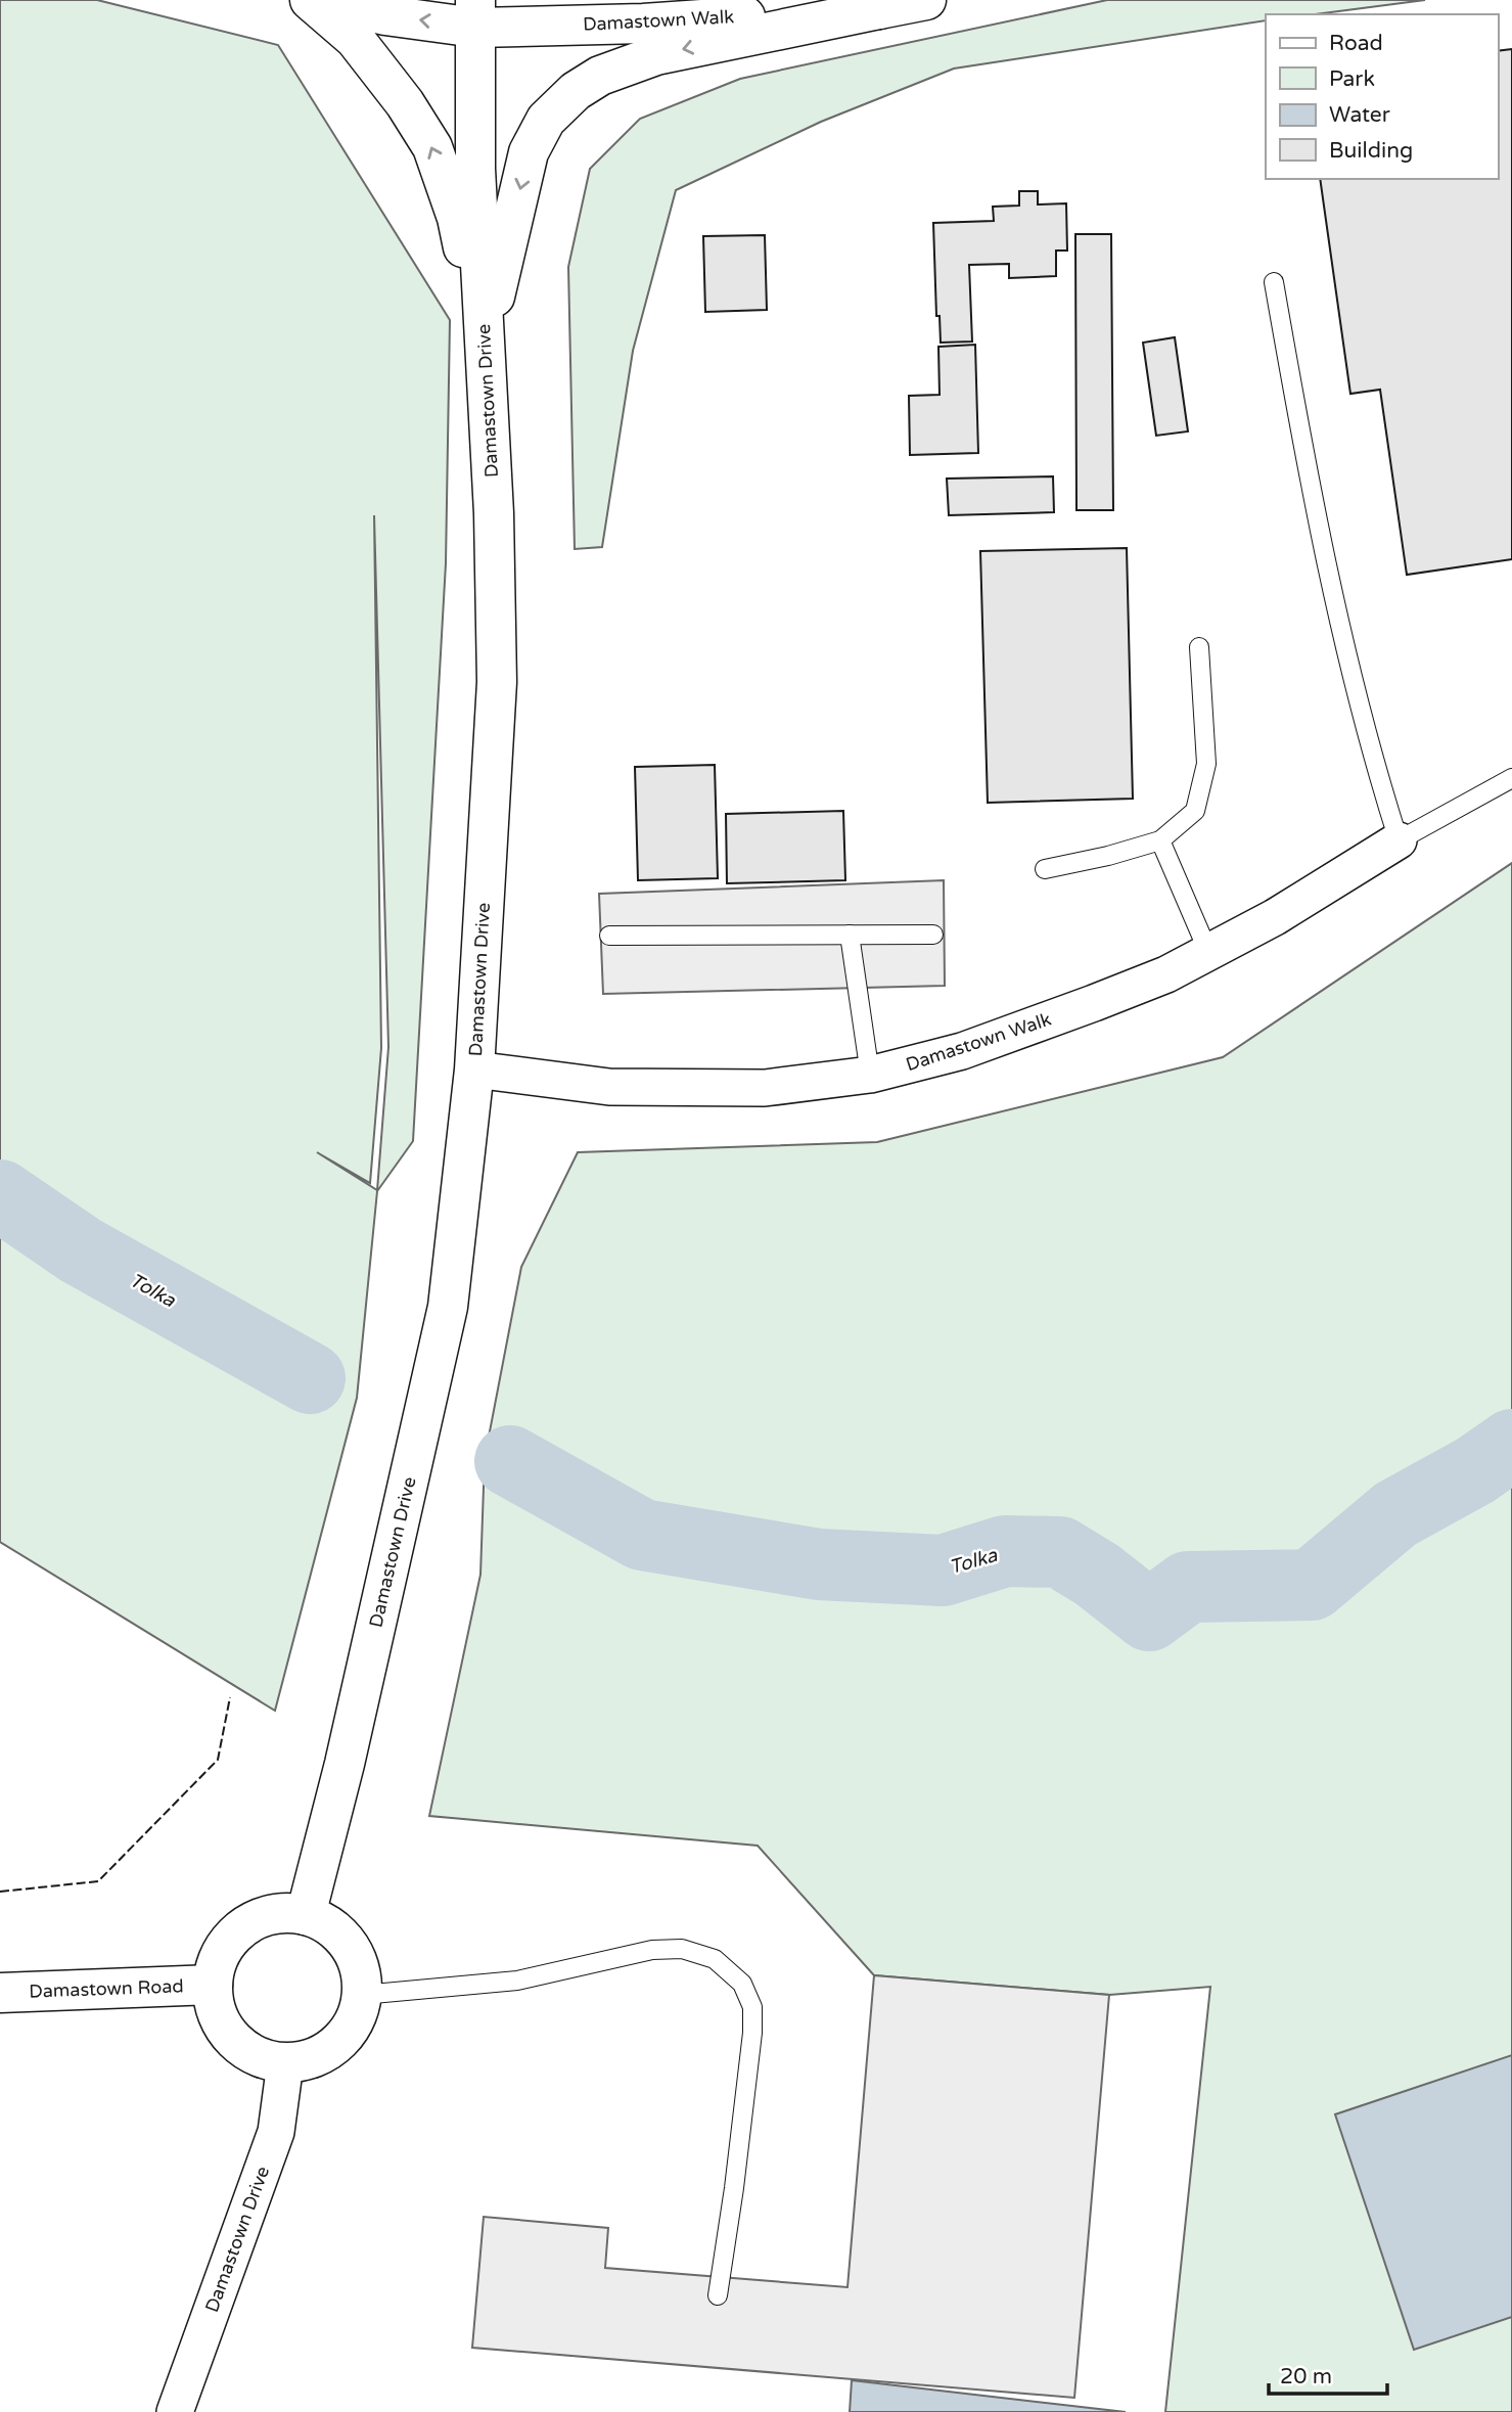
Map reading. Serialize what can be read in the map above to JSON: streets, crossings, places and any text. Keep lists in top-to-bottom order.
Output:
{
  "streets": {
    "main road": ["Damastown Walk", "Damastown Drive", "Damastown Road"]
  },
  "crossings": [
    ["Damastown Walk", "Damastown Drive"],
    ["Damastown Drive", "Damastown Road"]
  ],
  "water": ["Tolka"],
  "legend": [
    "Road",
    "Park",
    "Water",
    "Building"
  ],
  "scale_bar": "20 m"
}
